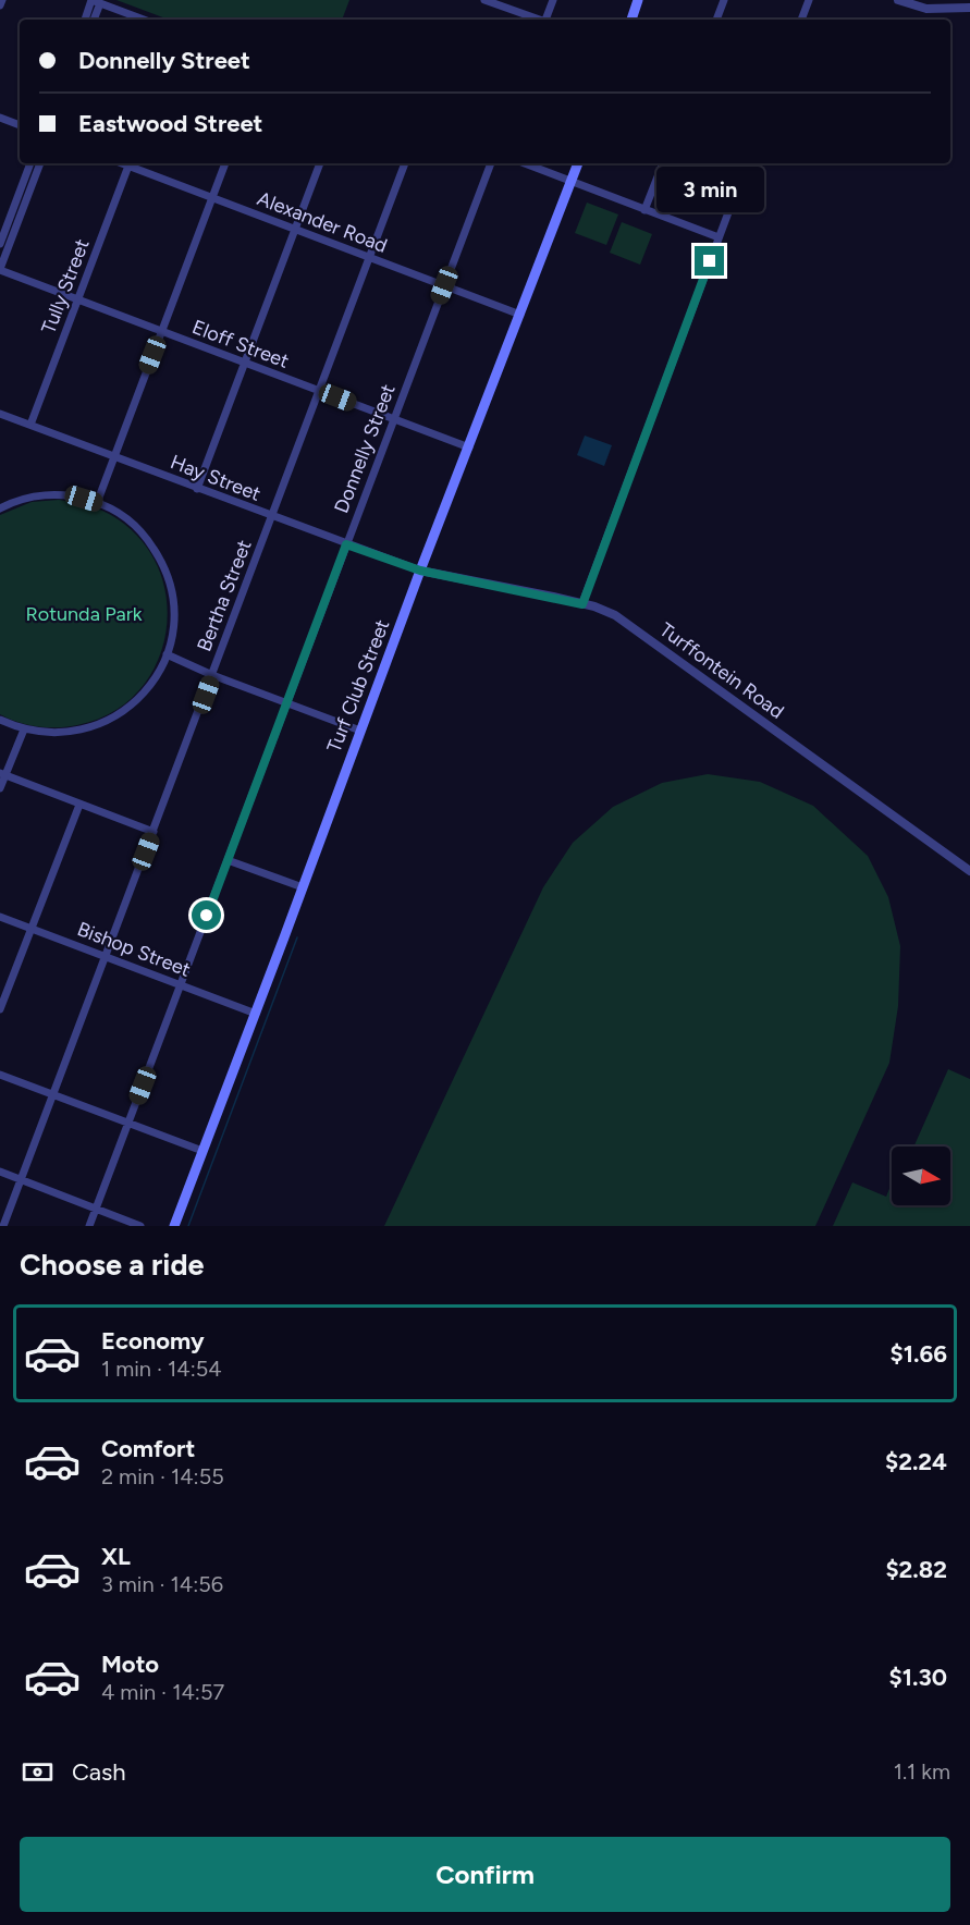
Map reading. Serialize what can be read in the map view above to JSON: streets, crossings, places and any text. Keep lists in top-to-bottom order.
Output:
{
  "streets": {
    "main road": ["Turf Club Street"],
    "street": [
      "Alexander Road",
      "Tully Street",
      "Eloff Street",
      "Donnelly Street",
      "Hay Street",
      "Bertha Street",
      "Turffontein Road",
      "Bishop Street"
    ]
  },
  "crossings": [
    ["Alexander Road", "Tully Street"],
    ["Alexander Road", "Donnelly Street"],
    ["Alexander Road", "Bertha Street"],
    ["Alexander Road", "Turf Club Street"],
    ["Tully Street", "Eloff Street"],
    ["Tully Street", "Hay Street"],
    ["Eloff Street", "Donnelly Street"],
    ["Eloff Street", "Bertha Street"],
    ["Eloff Street", "Turf Club Street"],
    ["Donnelly Street", "Hay Street"],
    ["Donnelly Street", "Bishop Street"],
    ["Hay Street", "Bertha Street"],
    ["Hay Street", "Turffontein Road"],
    ["Hay Street", "Turf Club Street"],
    ["Bertha Street", "Bishop Street"],
    ["Turffontein Road", "Turf Club Street"],
    ["Turf Club Street", "Bishop Street"]
  ],
  "parks": ["Rotunda Park"],
  "north": "right",
  "page": {
    "banner": ["Donnelly Street", "Eastwood Street"],
    "bubble": "3 min",
    "heading": "Choose a ride",
    "list": [
      {
        "name": "Economy",
        "note": "1 min · 14:54",
        "value": "$1.66"
      },
      {
        "name": "Comfort",
        "note": "2 min · 14:55",
        "value": "$2.24"
      },
      {
        "name": "XL",
        "note": "3 min · 14:56",
        "value": "$2.82"
      },
      {
        "name": "Moto",
        "note": "4 min · 14:57",
        "value": "$1.30"
      }
    ],
    "pay": ["Cash", "1.1 km"],
    "buttons": "Confirm"
  }
}
